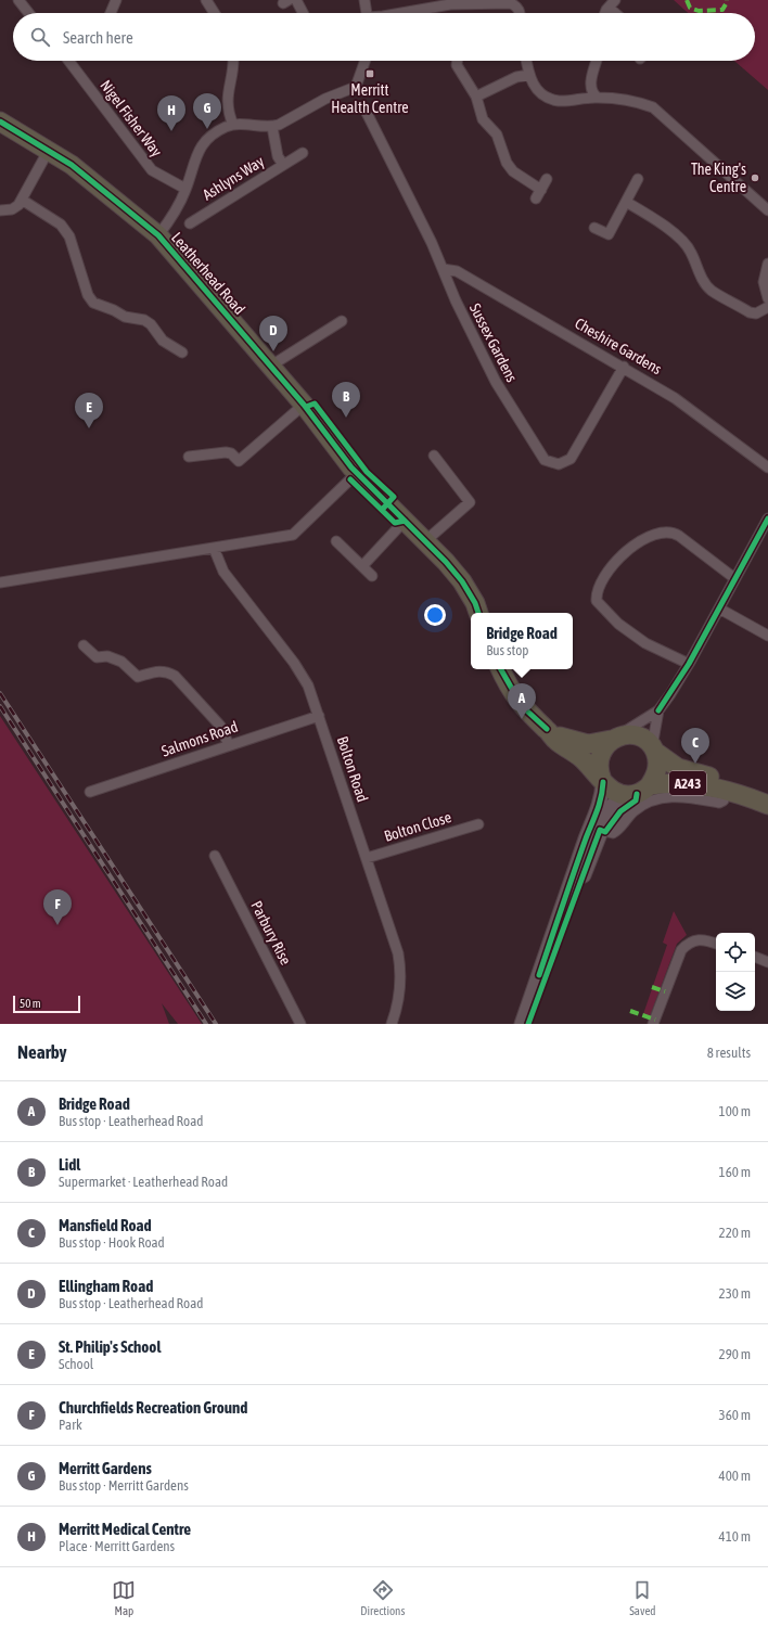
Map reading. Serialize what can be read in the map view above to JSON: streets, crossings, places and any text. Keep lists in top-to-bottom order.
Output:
{
  "streets": {
    "highway": ["Leatherhead Road", "A243"],
    "street": [
      "Nigel Fisher Way",
      "Ashlyns Way",
      "Sussex Gardens",
      "Cheshire Gardens",
      "Salmons Road",
      "Bolton Road",
      "Bolton Close",
      "Parbury Rise"
    ]
  },
  "crossings": [
    ["Sussex Gardens", "Cheshire Gardens"],
    ["Salmons Road", "Bolton Road"],
    ["Bolton Road", "Bolton Close"]
  ],
  "places": {
    "transit": ["Merritt Health Centre"],
    "other": ["The King's Centre"]
  },
  "scale_bar": "50 m",
  "page": {
    "search": "Search here",
    "pins": [
      "G",
      "H",
      "D",
      "B",
      "E",
      "A",
      "C",
      "F"
    ],
    "popup": ["Bridge Road", "Bus stop"],
    "scale": "50 m",
    "heading": ["Nearby", "8 results"],
    "list": [
      {
        "mark": "A",
        "name": "Bridge Road",
        "note": "Bus stop · Leatherhead Road",
        "value": "100 m"
      },
      {
        "mark": "B",
        "name": "Lidl",
        "note": "Supermarket · Leatherhead Road",
        "value": "160 m"
      },
      {
        "mark": "C",
        "name": "Mansfield Road",
        "note": "Bus stop · Hook Road",
        "value": "220 m"
      },
      {
        "mark": "D",
        "name": "Ellingham Road",
        "note": "Bus stop · Leatherhead Road",
        "value": "230 m"
      },
      {
        "mark": "E",
        "name": "St. Philip's School",
        "note": "School",
        "value": "290 m"
      },
      {
        "mark": "F",
        "name": "Churchfields Recreation Ground",
        "note": "Park",
        "value": "360 m"
      },
      {
        "mark": "G",
        "name": "Merritt Gardens",
        "note": "Bus stop · Merritt Gardens",
        "value": "400 m"
      },
      {
        "mark": "H",
        "name": "Merritt Medical Centre",
        "note": "Place · Merritt Gardens",
        "value": "410 m"
      }
    ],
    "nav": ["Map", "Directions", "Saved"]
  }
}
